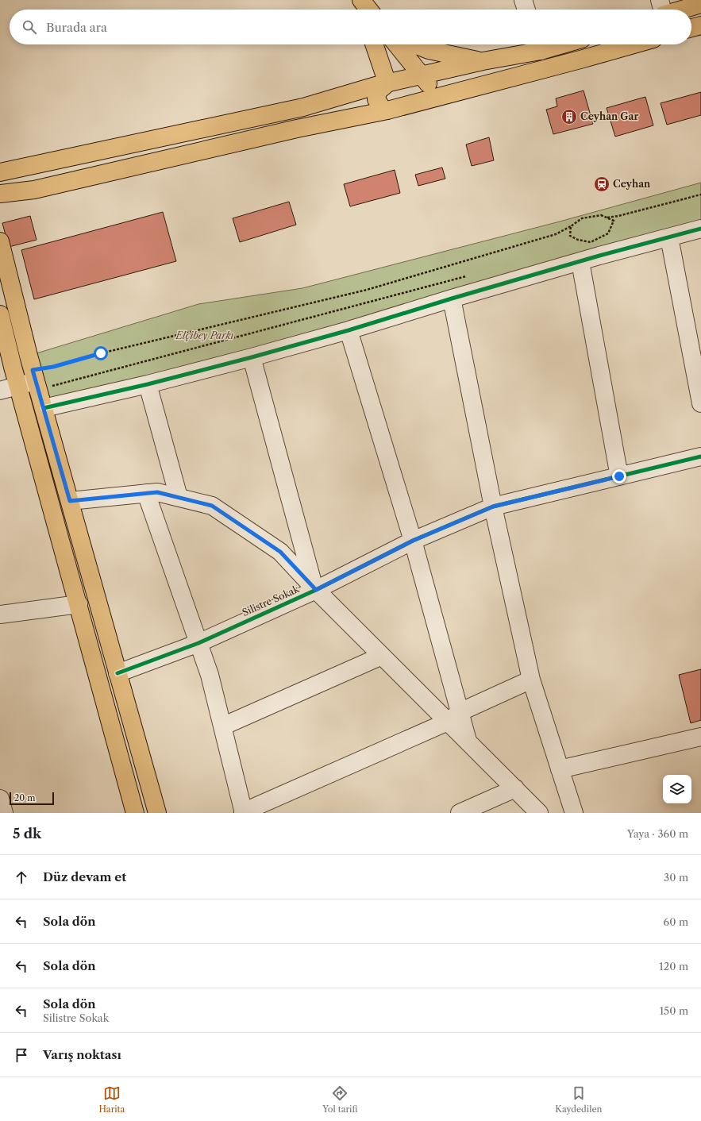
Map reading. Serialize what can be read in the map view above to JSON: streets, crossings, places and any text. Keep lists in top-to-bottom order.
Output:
{
  "streets": {
    "street": ["Silistre Sokak"]
  },
  "parks": ["Elçibey Parkı"],
  "places": {
    "building": ["Ceyhan Gar"],
    "station": ["Ceyhan"]
  },
  "scale_bar": "20 m",
  "page": {
    "search": "Burada ara",
    "scale": "20 m",
    "heading": ["5 dk", "Yaya · 360 m"],
    "list": [
      ["Düz devam et", "30 m"],
      ["Sola dön", "60 m"],
      ["Sola dön", "120 m"],
      ["Sola dön", "Silistre Sokak", "150 m"],
      "Varış noktası"
    ],
    "nav": ["Harita", "Yol tarifi", "Kaydedilen"]
  }
}
